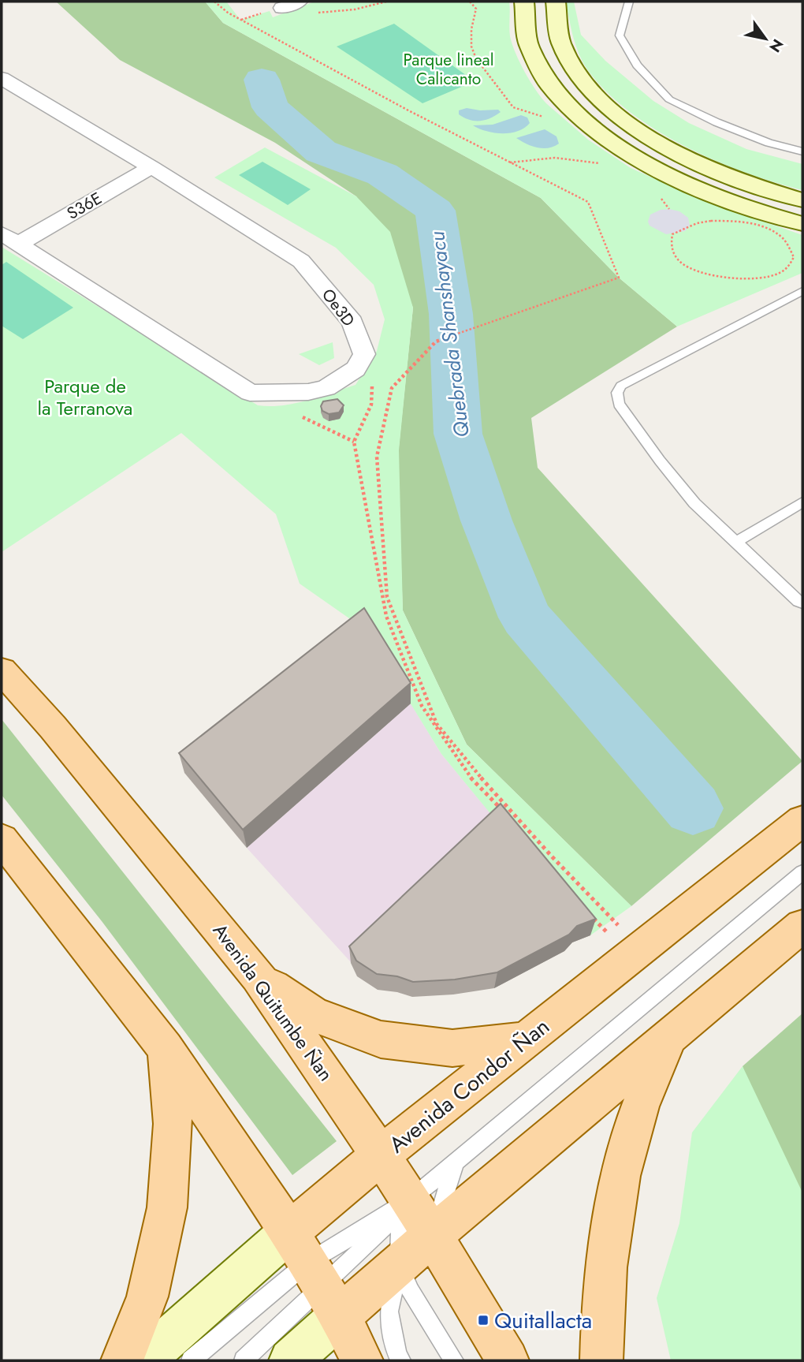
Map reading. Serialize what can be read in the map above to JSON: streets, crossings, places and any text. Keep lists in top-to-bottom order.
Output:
{
  "streets": {
    "main road": ["Avenida Quitumbe Ñan", "Avenida Condor Ñan"],
    "street": ["S36E", "Oe3D"]
  },
  "crossings": [
    ["S36E", "Oe3D"],
    ["Avenida Quitumbe Ñan", "Avenida Condor Ñan"]
  ],
  "water": ["Quebrada Shanshayacu"],
  "parks": ["Parque lineal Calicanto", "Parque de la Terranova"],
  "places": {
    "transit": ["Quitallacta"]
  },
  "north": "bottom right"
}
